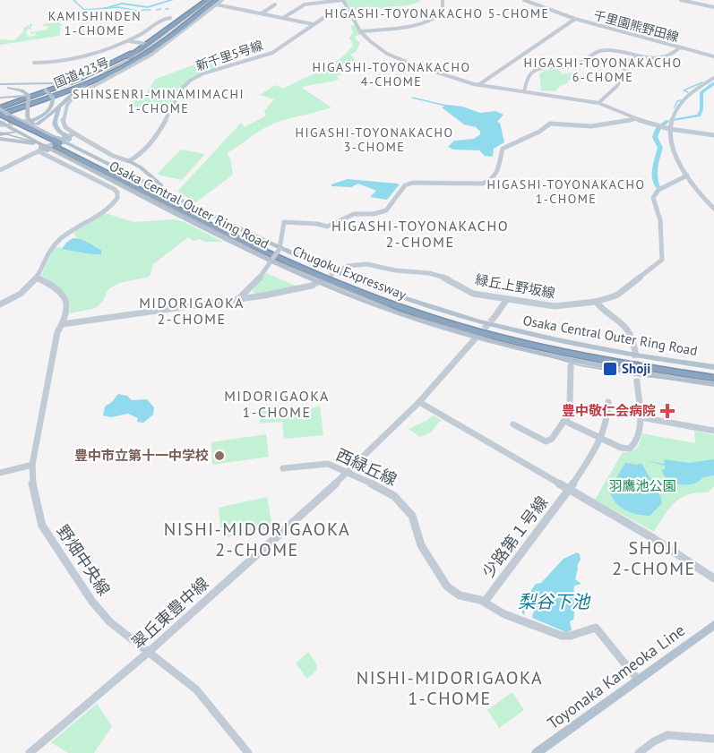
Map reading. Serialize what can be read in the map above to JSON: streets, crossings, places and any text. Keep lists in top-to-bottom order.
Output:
{
  "streets": {
    "highway": ["国道423号", "Chugoku Expressway"],
    "main road": ["Osaka Central Outer Ring Road", "Toyonaka Kameoka Line"],
    "street": [
      "千里園熊野田線",
      "新千里5号線",
      "緑丘上野坂線",
      "西緑丘線",
      "少路第１号線",
      "野畑中央線",
      "翠丘東豊中線"
    ]
  },
  "crossings": [
    ["国道423号", "Osaka Central Outer Ring Road"],
    ["国道423号", "Chugoku Expressway"],
    ["Osaka Central Outer Ring Road", "Chugoku Expressway"],
    ["西緑丘線", "少路第１号線"],
    ["西緑丘線", "翠丘東豊中線"],
    ["西緑丘線", "Toyonaka Kameoka Line"],
    ["野畑中央線", "翠丘東豊中線"]
  ],
  "districts": [
    "HIGASHI-TOYONAKACHO 5-CHOME",
    "KAMISHINDEN 1-CHOME",
    "HIGASHI-TOYONAKACHO 6-CHOME",
    "HIGASHI-TOYONAKACHO 4-CHOME",
    "SHINSENRI-MINAMIMACHI 1-CHOME",
    "HIGASHI-TOYONAKACHO 3-CHOME",
    "HIGASHI-TOYONAKACHO 1-CHOME",
    "HIGASHI-TOYONAKACHO 2-CHOME",
    "MIDORIGAOKA 2-CHOME",
    "MIDORIGAOKA 1-CHOME",
    "NISHI-MIDORIGAOKA 2-CHOME",
    "SHOJI 2-CHOME",
    "NISHI-MIDORIGAOKA 1-CHOME"
  ],
  "water": ["梨谷下池"],
  "parks": ["羽鷹池公園"],
  "places": {
    "transit": ["Shoji"],
    "health": ["豊中敬仁会病院"],
    "other": ["豊中市立第十一中学校"]
  }
}
